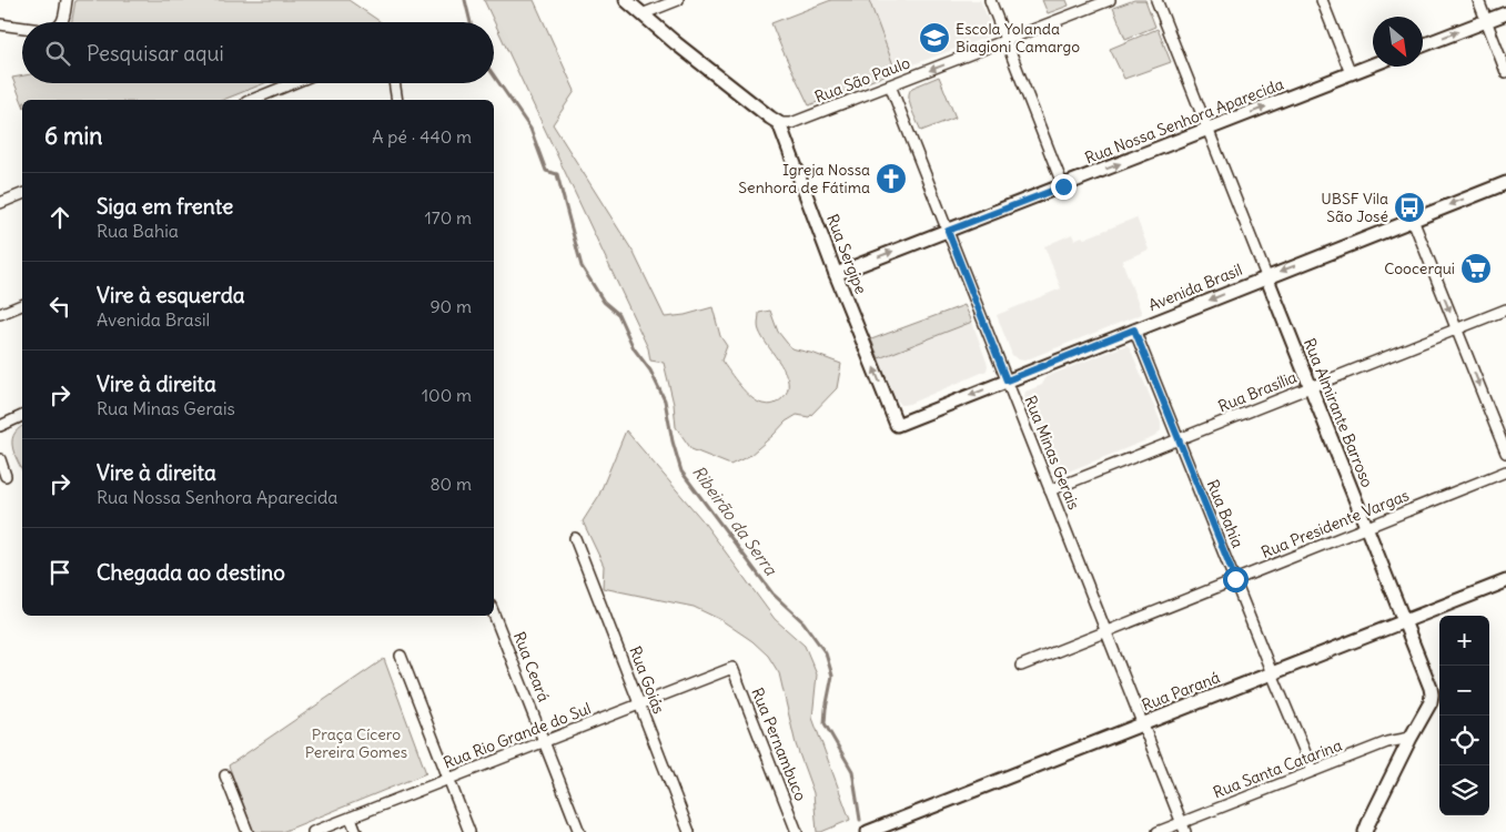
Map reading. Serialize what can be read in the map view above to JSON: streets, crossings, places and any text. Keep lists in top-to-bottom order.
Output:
{
  "streets": {
    "street": [
      "Rua São Paulo",
      "Rua Nossa Senhora Aparecida",
      "Rua Sergipe",
      "Avenida Brasil",
      "Rua Brasília",
      "Rua Almirante Barroso",
      "Rua Minas Gerais",
      "Rua Bahia",
      "Rua Presidente Vargas",
      "Rua Ceará",
      "Rua Goiás",
      "Rua Paraná",
      "Rua Rio Grande do Sul",
      "Rua Pernambuco",
      "Rua Santa Catarina"
    ]
  },
  "crossings": [
    ["Rua São Paulo", "Rua Sergipe"],
    ["Rua São Paulo", "Rua Minas Gerais"],
    ["Rua Nossa Senhora Aparecida", "Rua Sergipe"],
    ["Rua Nossa Senhora Aparecida", "Rua Almirante Barroso"],
    ["Rua Nossa Senhora Aparecida", "Rua Minas Gerais"],
    ["Rua Sergipe", "Avenida Brasil"],
    ["Avenida Brasil", "Rua Almirante Barroso"],
    ["Avenida Brasil", "Rua Minas Gerais"],
    ["Avenida Brasil", "Rua Bahia"],
    ["Rua Brasília", "Rua Almirante Barroso"],
    ["Rua Brasília", "Rua Minas Gerais"],
    ["Rua Brasília", "Rua Bahia"],
    ["Rua Almirante Barroso", "Rua Presidente Vargas"],
    ["Rua Almirante Barroso", "Rua Paraná"],
    ["Rua Almirante Barroso", "Rua Santa Catarina"],
    ["Rua Minas Gerais", "Rua Presidente Vargas"],
    ["Rua Minas Gerais", "Rua Paraná"],
    ["Rua Minas Gerais", "Rua Santa Catarina"],
    ["Rua Bahia", "Rua Presidente Vargas"],
    ["Rua Bahia", "Rua Paraná"],
    ["Rua Bahia", "Rua Santa Catarina"],
    ["Rua Ceará", "Rua Rio Grande do Sul"],
    ["Rua Goiás", "Rua Rio Grande do Sul"],
    ["Rua Rio Grande do Sul", "Rua Pernambuco"]
  ],
  "one_way": ["Rua Nossa Senhora Aparecida", "Rua Sergipe", "Avenida Brasil"],
  "water": ["Ribeirão da Serra"],
  "parks": ["Praça Cícero Pereira Gomes"],
  "places": {
    "school or university": ["Escola Yolanda Biagioni Camargo"],
    "church": ["Igreja Nossa Senhora de Fátima"],
    "bus stop": ["UBSF Vila São José"],
    "supermarket": ["Coocerqui"]
  },
  "north": "bottom right",
  "page": {
    "search": "Pesquisar aqui",
    "heading": ["6 min", "A pé · 440 m"],
    "list": [
      ["Siga em frente", "Rua Bahia", "170 m"],
      ["Vire à esquerda", "Avenida Brasil", "90 m"],
      ["Vire à direita", "Rua Minas Gerais", "100 m"],
      ["Vire à direita", "Rua Nossa Senhora Aparecida", "80 m"],
      "Chegada ao destino"
    ],
    "map_buttons": ["+", "−"]
  }
}
